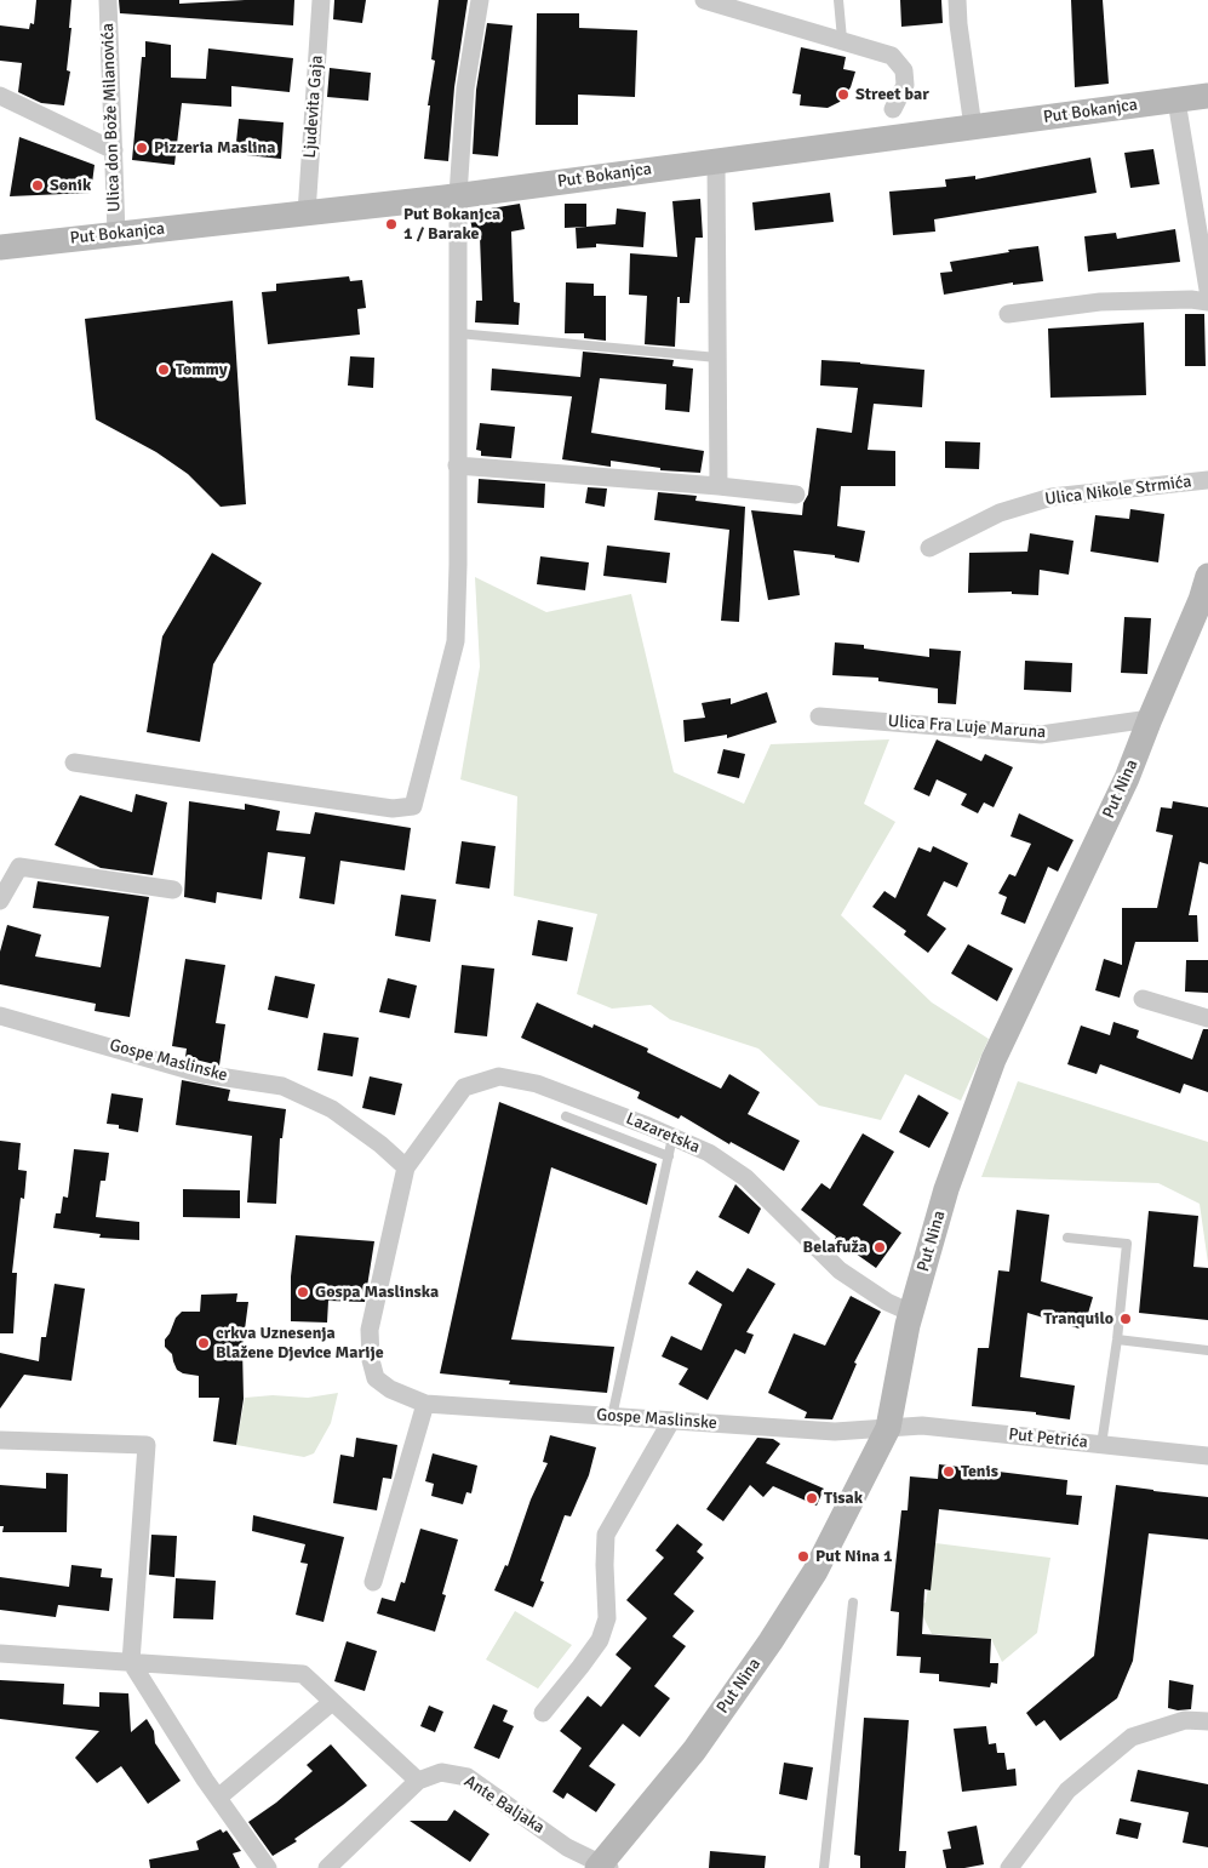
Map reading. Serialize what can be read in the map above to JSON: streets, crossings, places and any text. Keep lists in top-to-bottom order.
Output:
{
  "streets": {
    "main road": ["Put Bokanjca", "Put Nina"],
    "street": [
      "Ljudevita Gaja",
      "Ulica don Bože Milanovića",
      "Ulica Nikole Strmića",
      "Ulica Fra Luje Maruna",
      "Gospe Maslinske",
      "Lazaretska",
      "Put Petrića",
      "Ante Baljaka"
    ]
  },
  "crossings": [
    ["Ljudevita Gaja", "Put Bokanjca"],
    ["Put Bokanjca", "Ulica don Bože Milanovića"],
    ["Ulica Fra Luje Maruna", "Put Nina"],
    ["Put Nina", "Gospe Maslinske"],
    ["Put Nina", "Lazaretska"],
    ["Put Nina", "Put Petrića"],
    ["Put Nina", "Ante Baljaka"],
    ["Gospe Maslinske", "Lazaretska"],
    ["Gospe Maslinske", "Put Petrića"]
  ],
  "places": [
    "Street bar",
    "Pizzeria Maslina",
    "Sonik",
    "Put Bokanjca 1 / Barake",
    "Tommy",
    "Belafuža",
    "Gospa Maslinska",
    "Tranquilo",
    "crkva Uznesenja Blažene Djevice Marije",
    "Tenis",
    "Tisak",
    "Put Nina 1"
  ]
}
